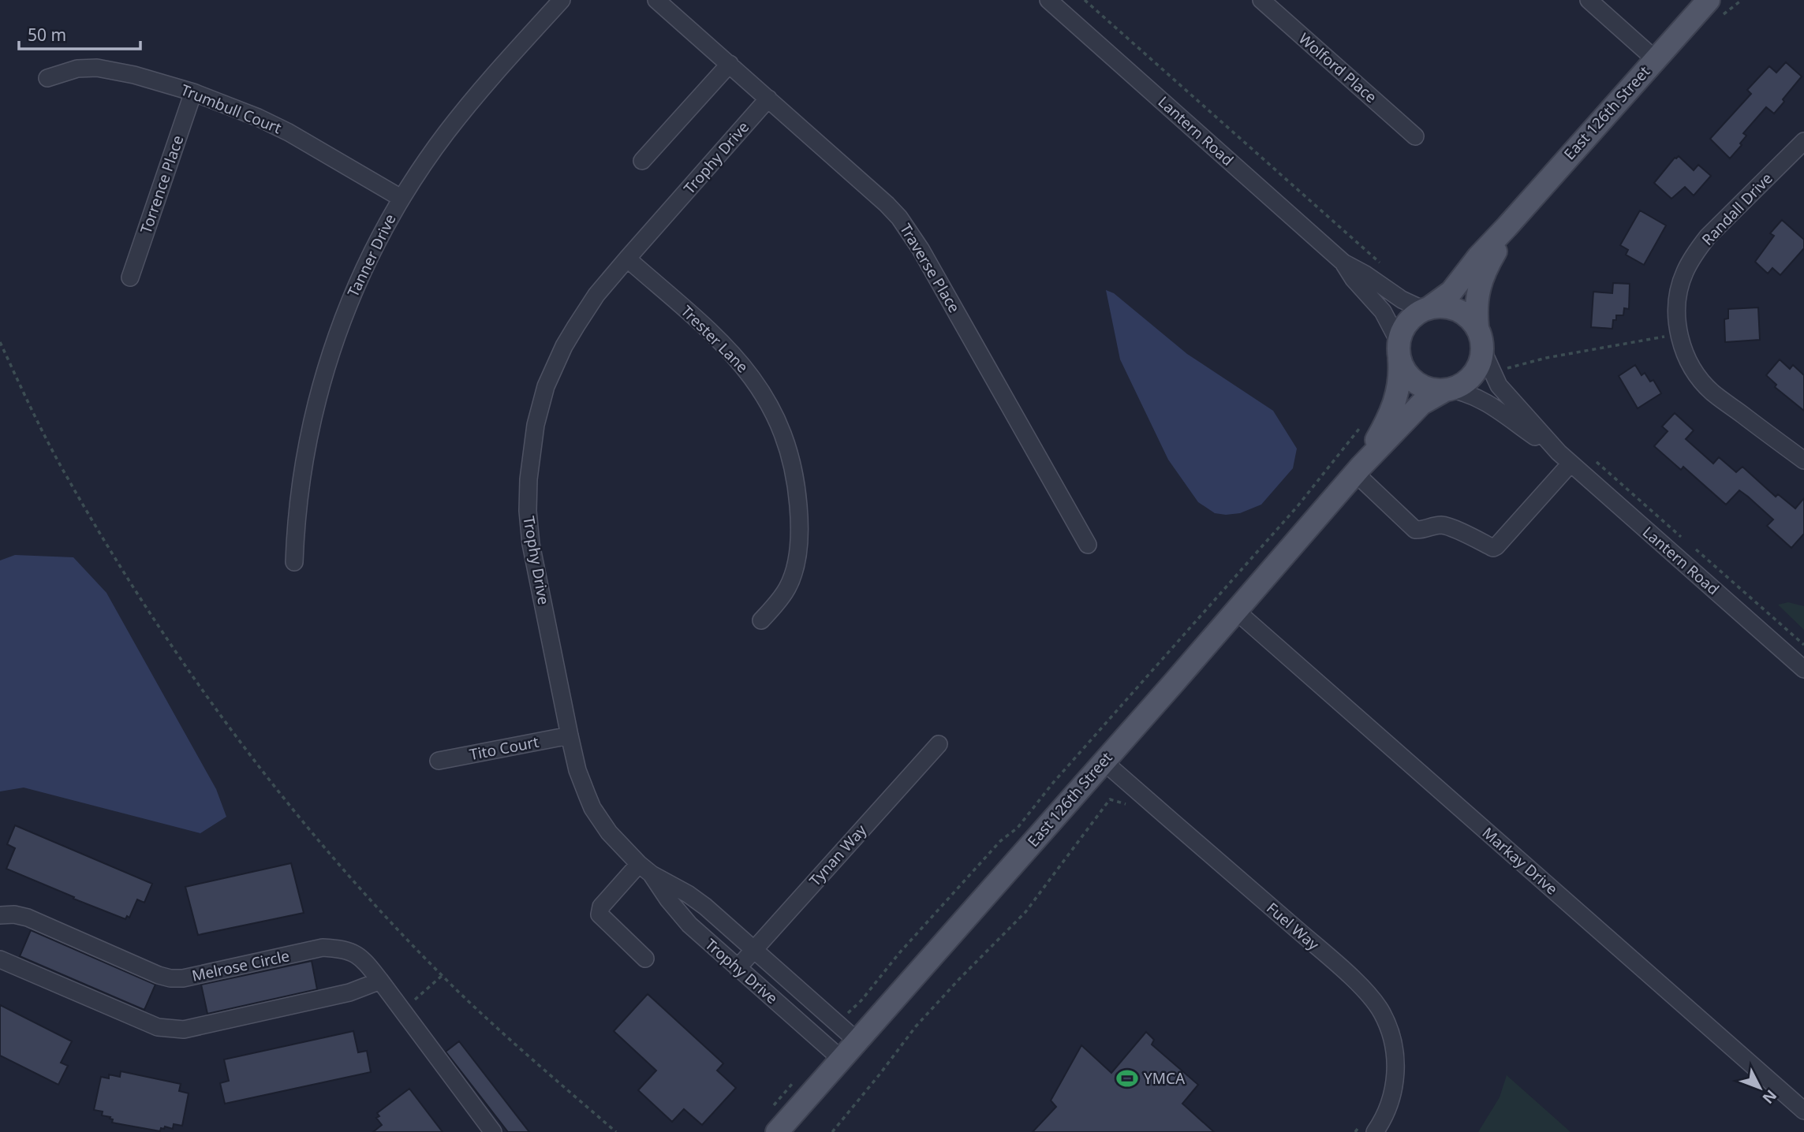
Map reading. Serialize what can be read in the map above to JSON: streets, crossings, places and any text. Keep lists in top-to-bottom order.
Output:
{
  "streets": {
    "main road": ["East 126th Street"],
    "street": [
      "Wolford Place",
      "Trumbull Court",
      "Lantern Road",
      "Trophy Drive",
      "Torrence Place",
      "Randall Drive",
      "Tanner Drive",
      "Traverse Place",
      "Trester Lane",
      "Tito Court",
      "Tynan Way",
      "Markay Drive",
      "Fuel Way",
      "Melrose Circle"
    ]
  },
  "crossings": [
    ["Trumbull Court", "Torrence Place"],
    ["Trumbull Court", "Tanner Drive"],
    ["East 126th Street", "Lantern Road"],
    ["East 126th Street", "Trophy Drive"],
    ["East 126th Street", "Markay Drive"],
    ["East 126th Street", "Fuel Way"],
    ["Trophy Drive", "Traverse Place"],
    ["Trophy Drive", "Trester Lane"],
    ["Trophy Drive", "Tito Court"],
    ["Trophy Drive", "Tynan Way"]
  ],
  "places": {
    "sports": ["YMCA"]
  },
  "scale_bar": "50 m",
  "north": "bottom right"
}
